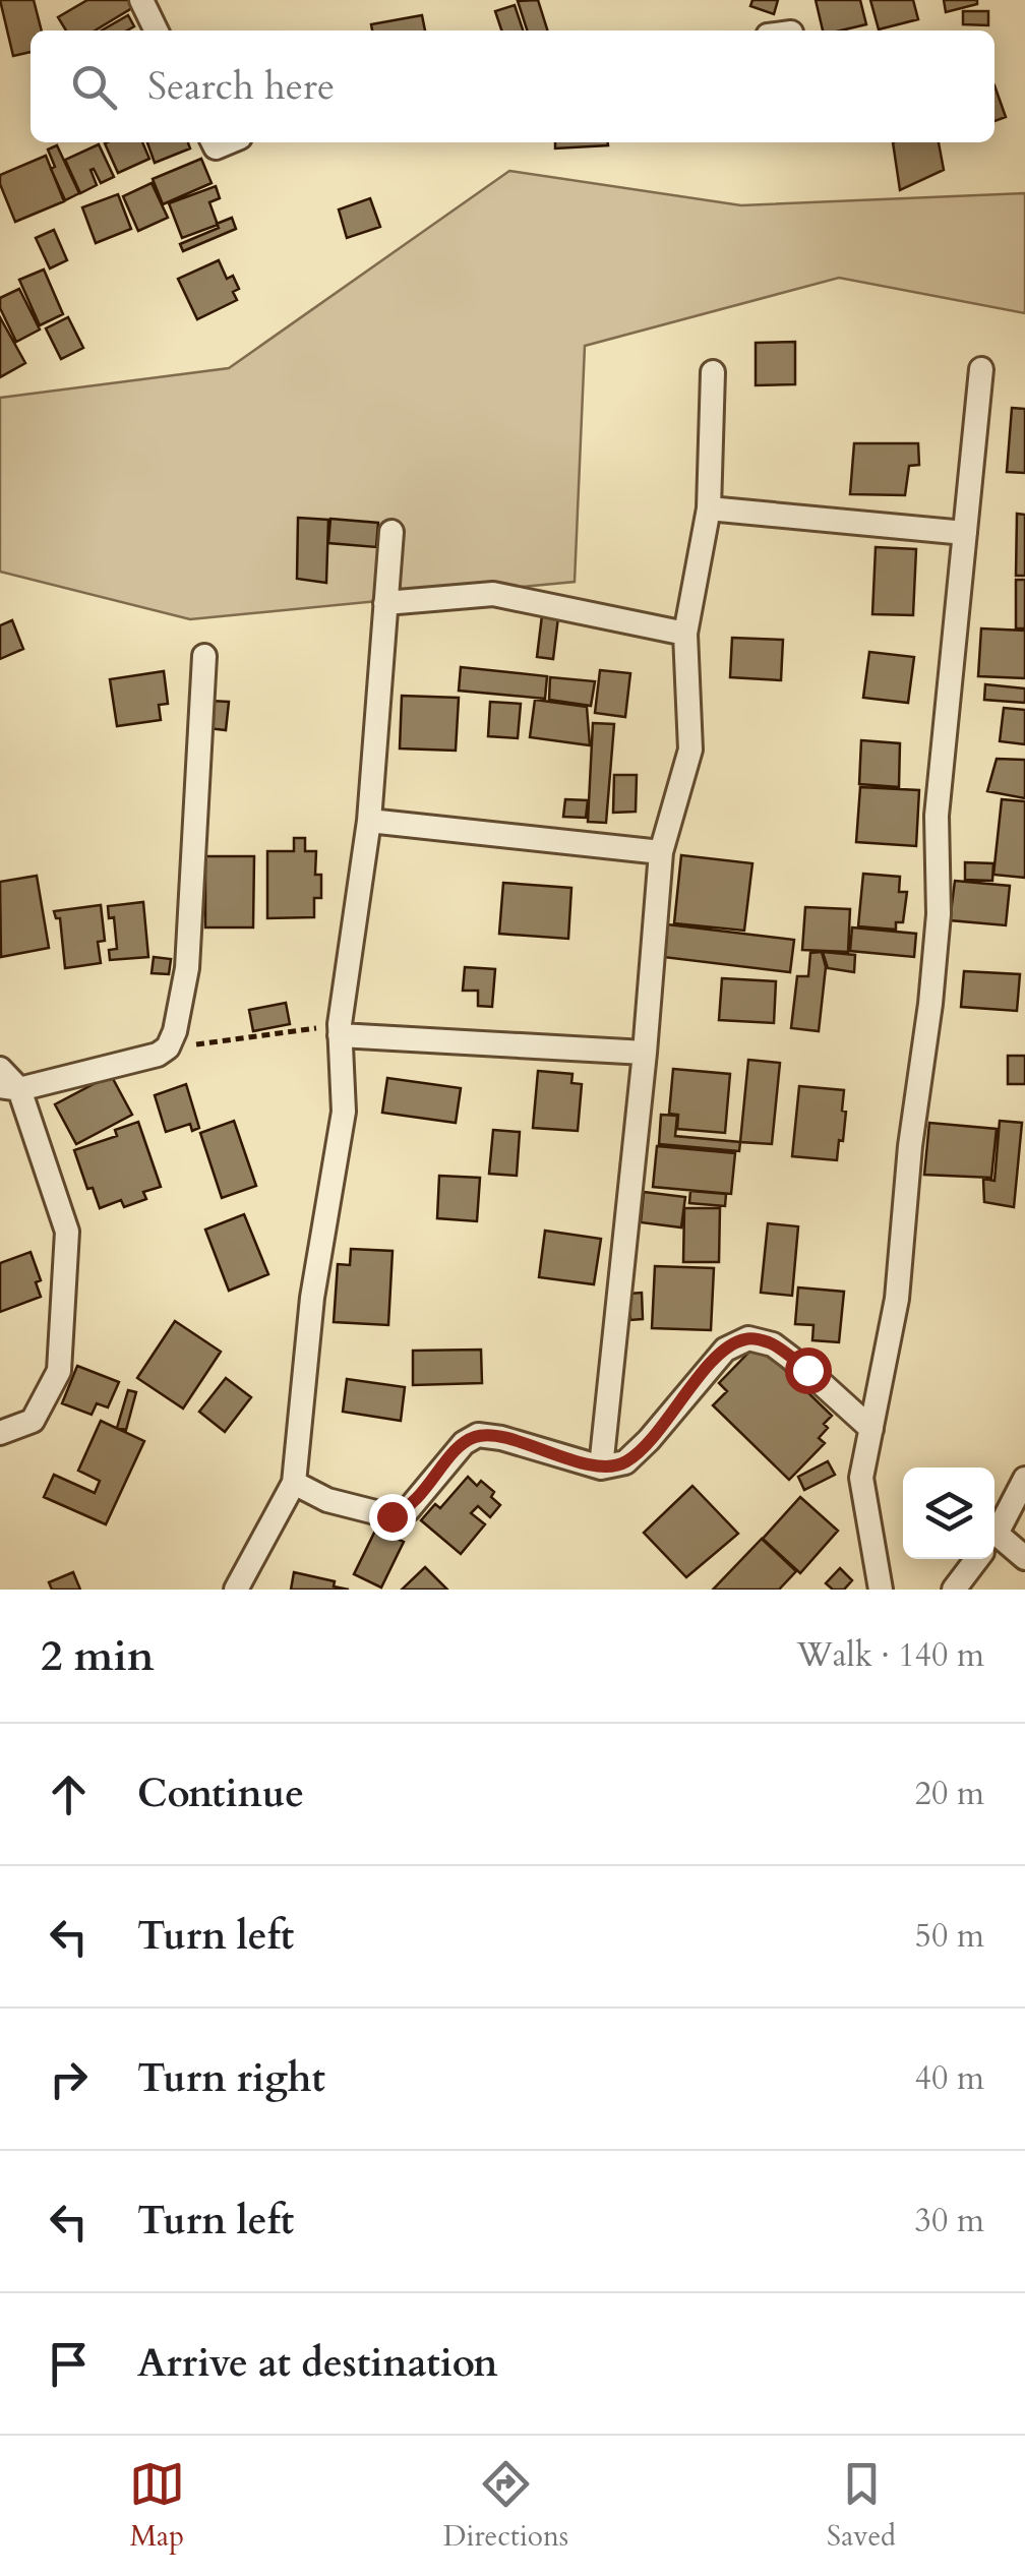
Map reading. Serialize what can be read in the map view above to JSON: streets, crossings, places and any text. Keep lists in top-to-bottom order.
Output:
{
  "page": {
    "search": "Search here",
    "heading": ["2 min", "Walk · 140 m"],
    "list": [
      ["Continue", "20 m"],
      ["Turn left", "50 m"],
      ["Turn right", "40 m"],
      ["Turn left", "30 m"],
      "Arrive at destination"
    ],
    "nav": ["Map", "Directions", "Saved"]
  }
}
